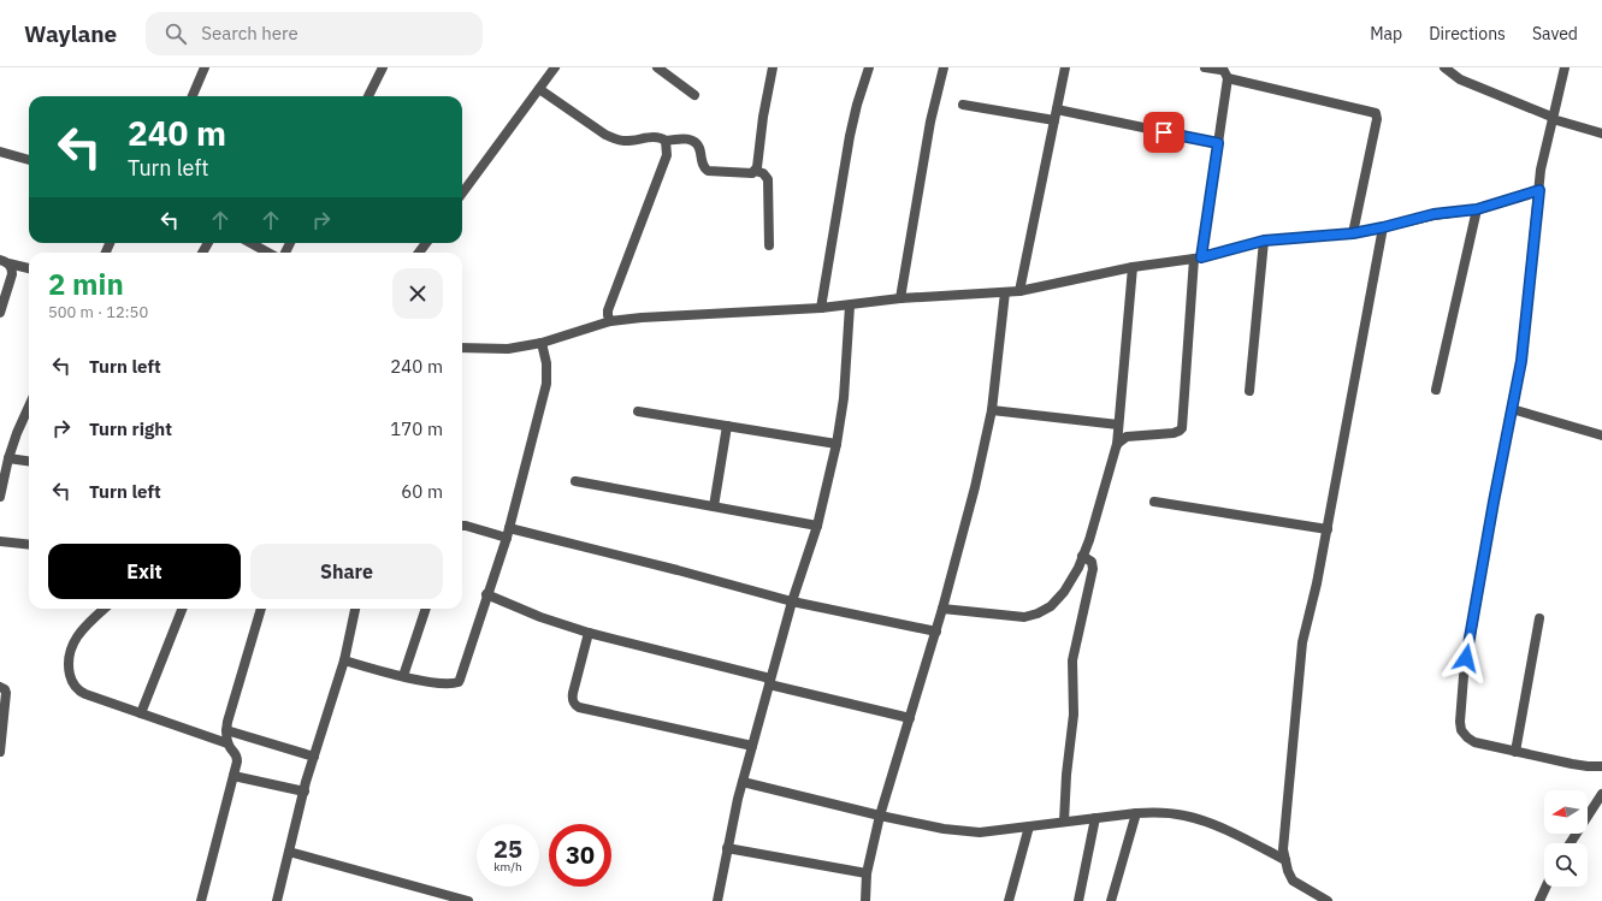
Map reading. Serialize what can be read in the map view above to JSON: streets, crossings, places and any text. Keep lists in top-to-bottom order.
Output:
{
  "north": "left",
  "page": {
    "header": "Waylane",
    "search": "Search here",
    "nav": ["Map", "Directions", "Saved"],
    "turn": ["240 m", "Turn left"],
    "heading": ["2 min", "500 m · 12:50"],
    "list": [
      {
        "name": "Turn left",
        "value": "240 m"
      },
      {
        "name": "Turn right",
        "value": "170 m"
      },
      {
        "name": "Turn left",
        "value": "60 m"
      }
    ],
    "buttons": ["Exit", "Share"],
    "speed": "25 km/h",
    "limit": "30"
  }
}
